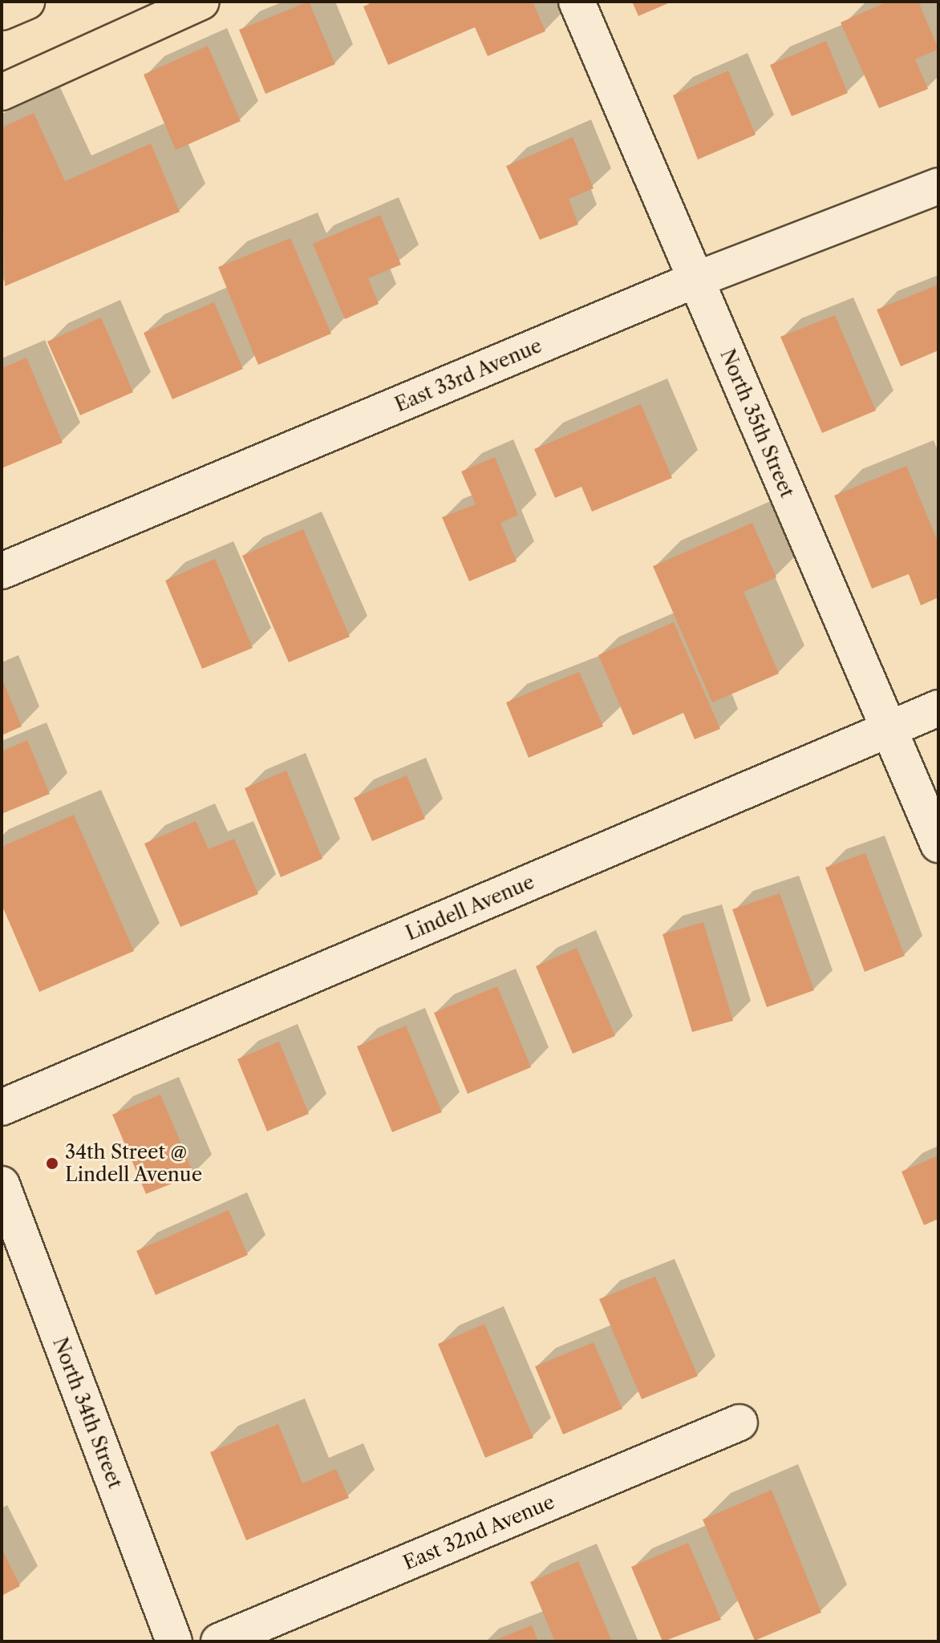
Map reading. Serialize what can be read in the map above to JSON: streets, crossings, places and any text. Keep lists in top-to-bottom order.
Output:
{
  "streets": {
    "street": [
      "East 33rd Avenue",
      "North 35th Street",
      "Lindell Avenue",
      "North 34th Street",
      "East 32nd Avenue"
    ]
  },
  "crossings": [
    ["East 33rd Avenue", "North 35th Street"],
    ["North 35th Street", "Lindell Avenue"]
  ],
  "places": ["34th Street @ Lindell Avenue"]
}
